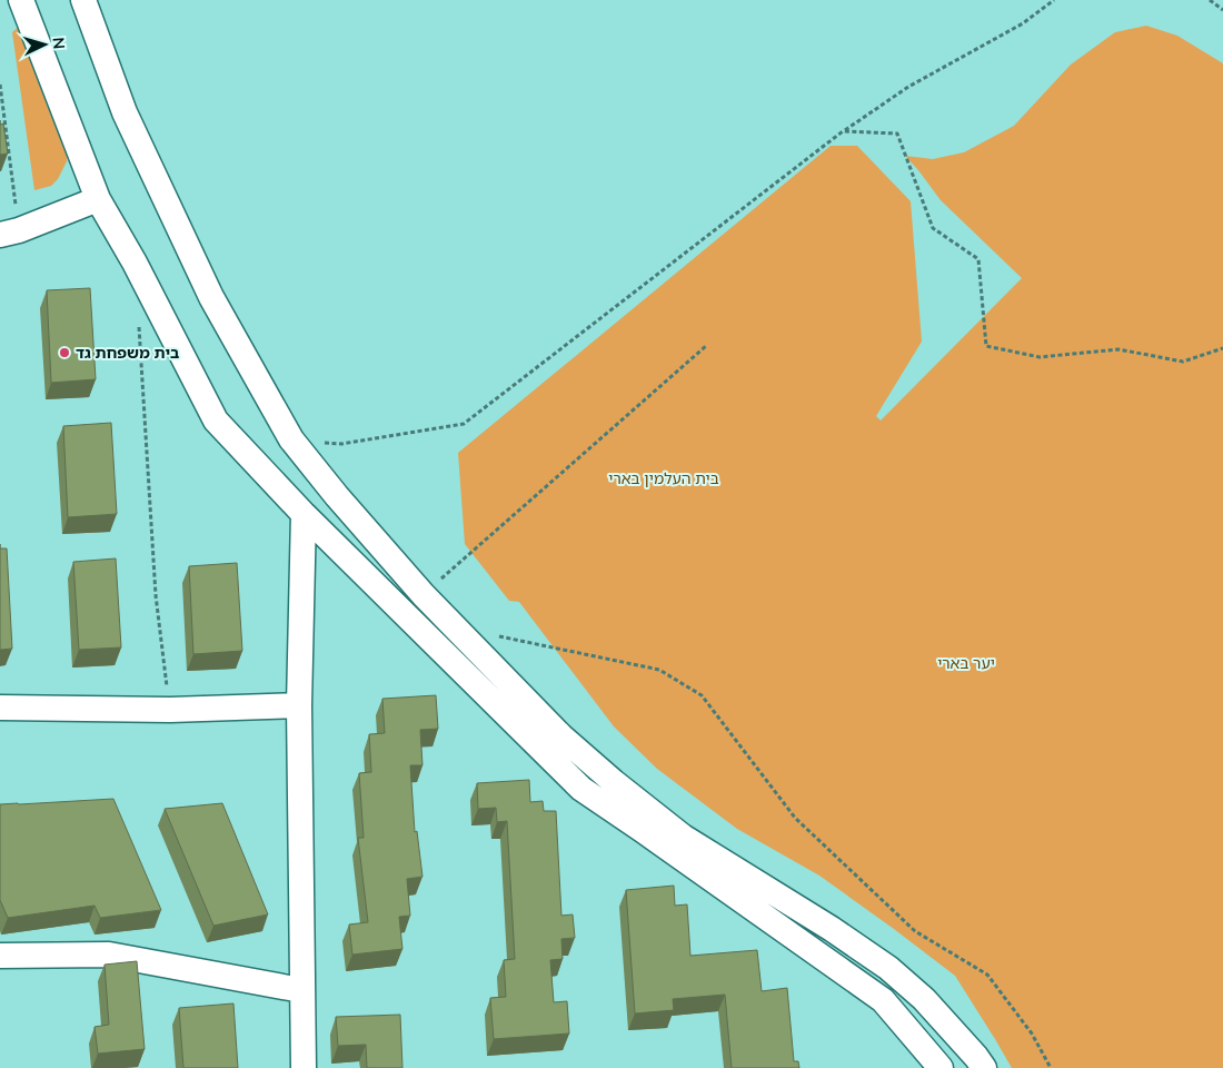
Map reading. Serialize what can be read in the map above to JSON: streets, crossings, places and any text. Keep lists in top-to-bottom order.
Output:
{
  "parks": ["בית העלמין בארי", "יער בארי"],
  "places": ["בית משפחת גד"],
  "north": "right"
}
